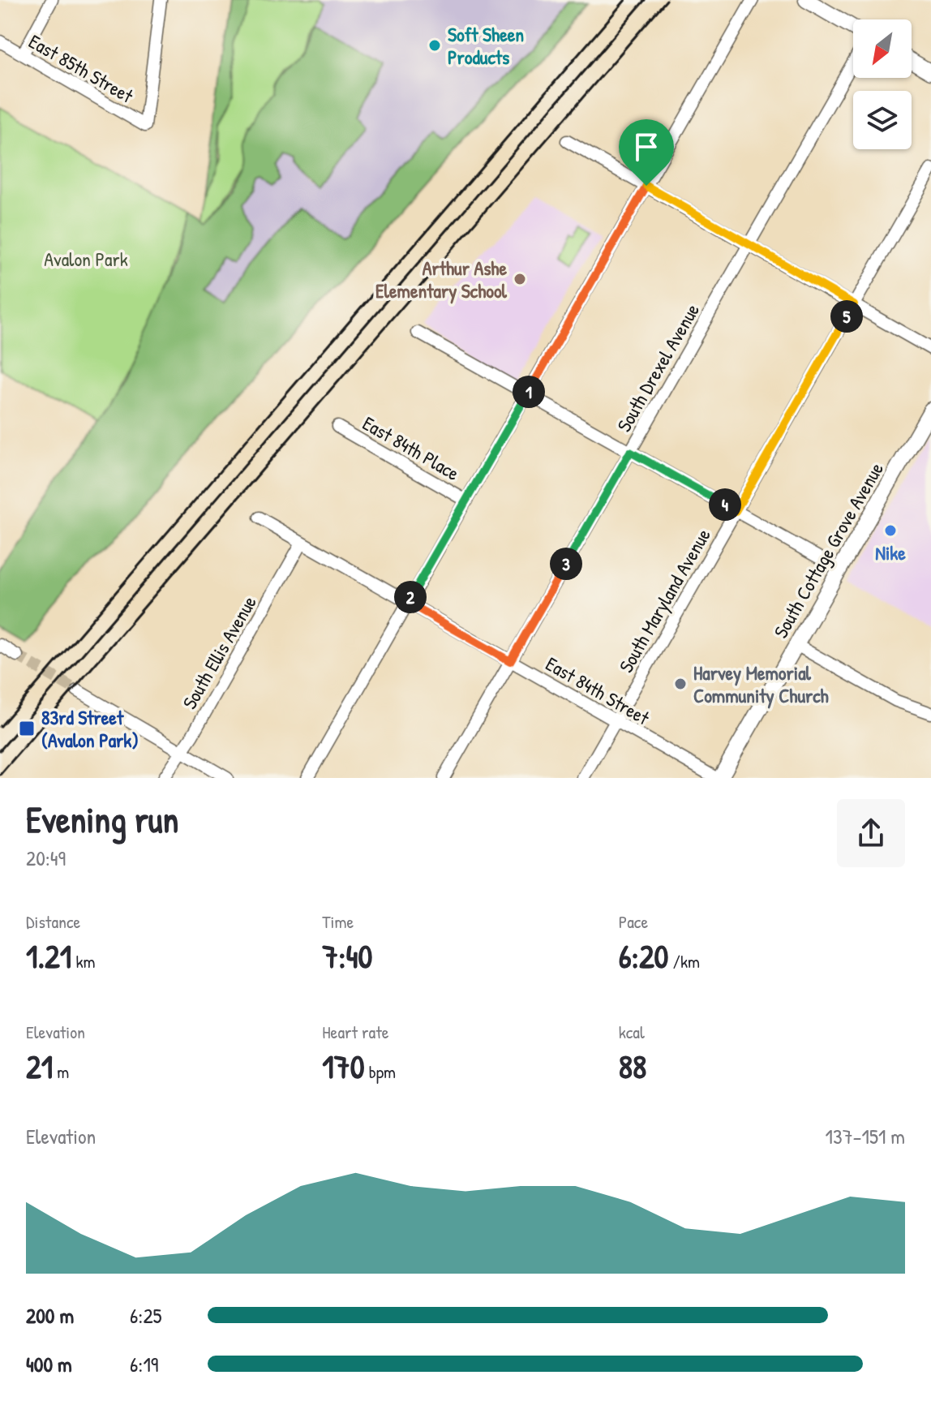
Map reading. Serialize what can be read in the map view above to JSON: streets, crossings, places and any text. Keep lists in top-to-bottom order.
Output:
{
  "streets": {
    "main road": ["South Cottage Grove Avenue"],
    "street": [
      "East 85th Street",
      "South Drexel Avenue",
      "East 84th Place",
      "South Maryland Avenue",
      "South Ellis Avenue",
      "East 84th Street"
    ]
  },
  "crossings": [
    ["South Drexel Avenue", "East 84th Street"],
    ["South Cottage Grove Avenue", "East 84th Street"],
    ["South Maryland Avenue", "East 84th Street"],
    ["South Ellis Avenue", "East 84th Street"]
  ],
  "parks": ["Avalon Park"],
  "places": {
    "other": [
      "Soft Sheen Products",
      "Arthur Ashe Elementary School",
      "Nike",
      "Harvey Memorial Community Church"
    ],
    "transit": ["83rd Street (Avalon Park)"]
  },
  "north": "bottom left",
  "page": {
    "pins": [
      "5",
      "1",
      "4",
      "3",
      "2"
    ],
    "heading": ["Evening run", "20:49"],
    "stats": [
      ["Distance", "1.21 km"],
      ["Time", "7:40"],
      ["Pace", "6:20 /km"],
      ["Elevation", "21 m"],
      ["Heart rate", "170 bpm"],
      ["kcal", "88"]
    ],
    "chart": ["Elevation", "137–151 m"],
    "list": [
      {
        "name": "200 m",
        "note": "6:25"
      },
      {
        "name": "400 m",
        "note": "6:19"
      }
    ]
  }
}
